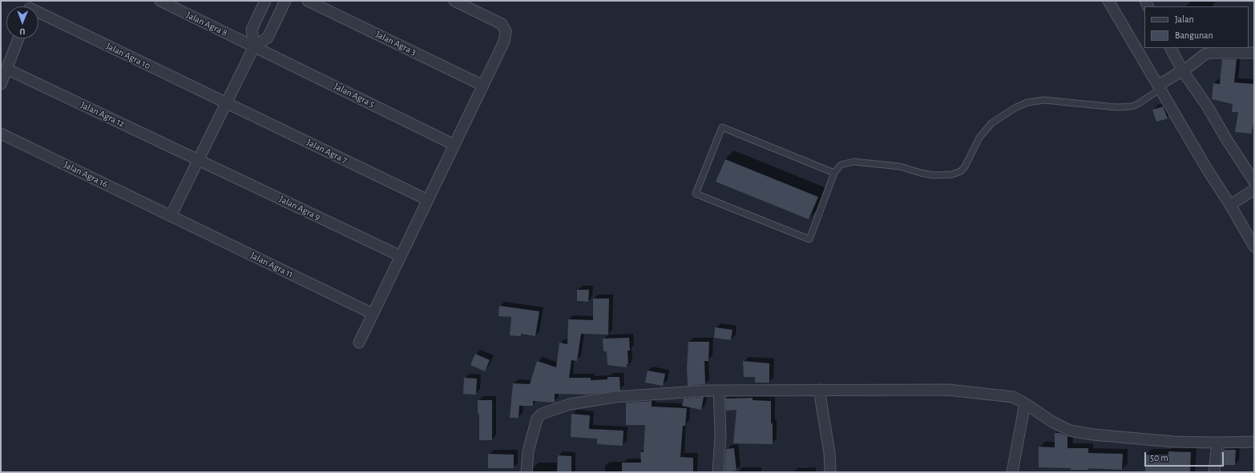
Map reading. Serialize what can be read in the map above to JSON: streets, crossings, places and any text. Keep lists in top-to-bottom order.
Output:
{
  "streets": {
    "street": [
      "Jalan Agra 8",
      "Jalan Agra 3",
      "Jalan Agra 10",
      "Jalan Agra 5",
      "Jalan Agra 12",
      "Jalan Agra 7",
      "Jalan Agra 16",
      "Jalan Agra 9",
      "Jalan Agra 11"
    ]
  },
  "crossings": [
    ["Jalan Agra 8", "Jalan Agra 5"],
    ["Jalan Agra 10", "Jalan Agra 7"],
    ["Jalan Agra 12", "Jalan Agra 9"],
    ["Jalan Agra 16", "Jalan Agra 11"]
  ],
  "legend": ["Jalan", "Bangunan"],
  "scale_bar": "50 m",
  "north": "bottom"
}
